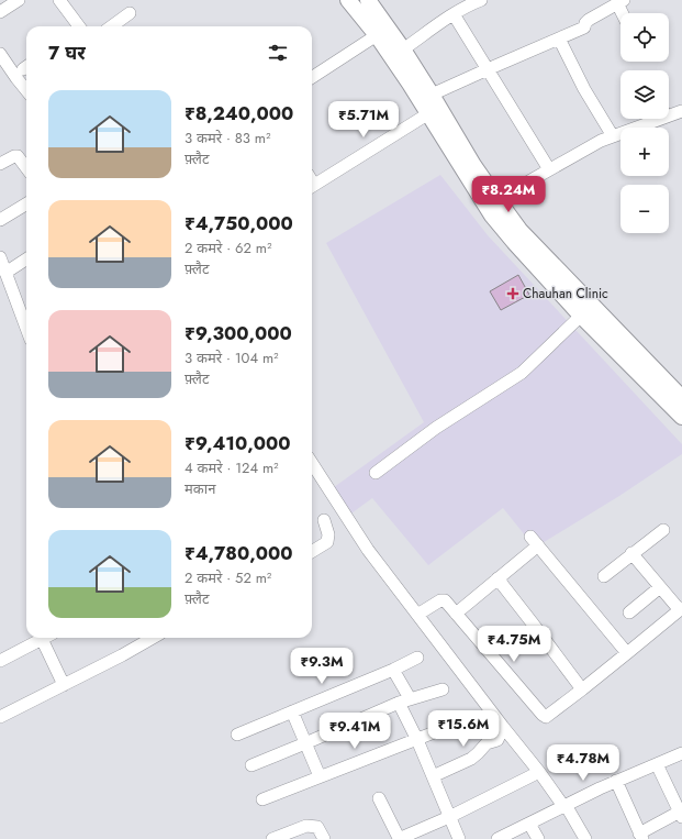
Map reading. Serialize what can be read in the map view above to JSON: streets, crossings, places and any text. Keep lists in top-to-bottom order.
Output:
{
  "places": {
    "health": ["Chauhan Clinic"]
  },
  "page": {
    "map_buttons": ["+", "−"],
    "heading": "7 घर",
    "list": [
      {
        "name": "₹8,240,000",
        "note": "3 कमरे · 83 m² · फ़्लैट"
      },
      {
        "name": "₹4,750,000",
        "note": "2 कमरे · 62 m² · फ़्लैट"
      },
      {
        "name": "₹9,300,000",
        "note": "3 कमरे · 104 m² · फ़्लैट"
      },
      {
        "name": "₹9,410,000",
        "note": "4 कमरे · 124 m² · मकान"
      },
      {
        "name": "₹4,780,000",
        "note": "2 कमरे · 52 m² · फ़्लैट"
      }
    ],
    "price": [
      "₹5.71M",
      "₹8.24M",
      "₹4.75M",
      "₹9.3M",
      "₹15.6M",
      "₹9.41M",
      "₹4.78M"
    ]
  }
}
